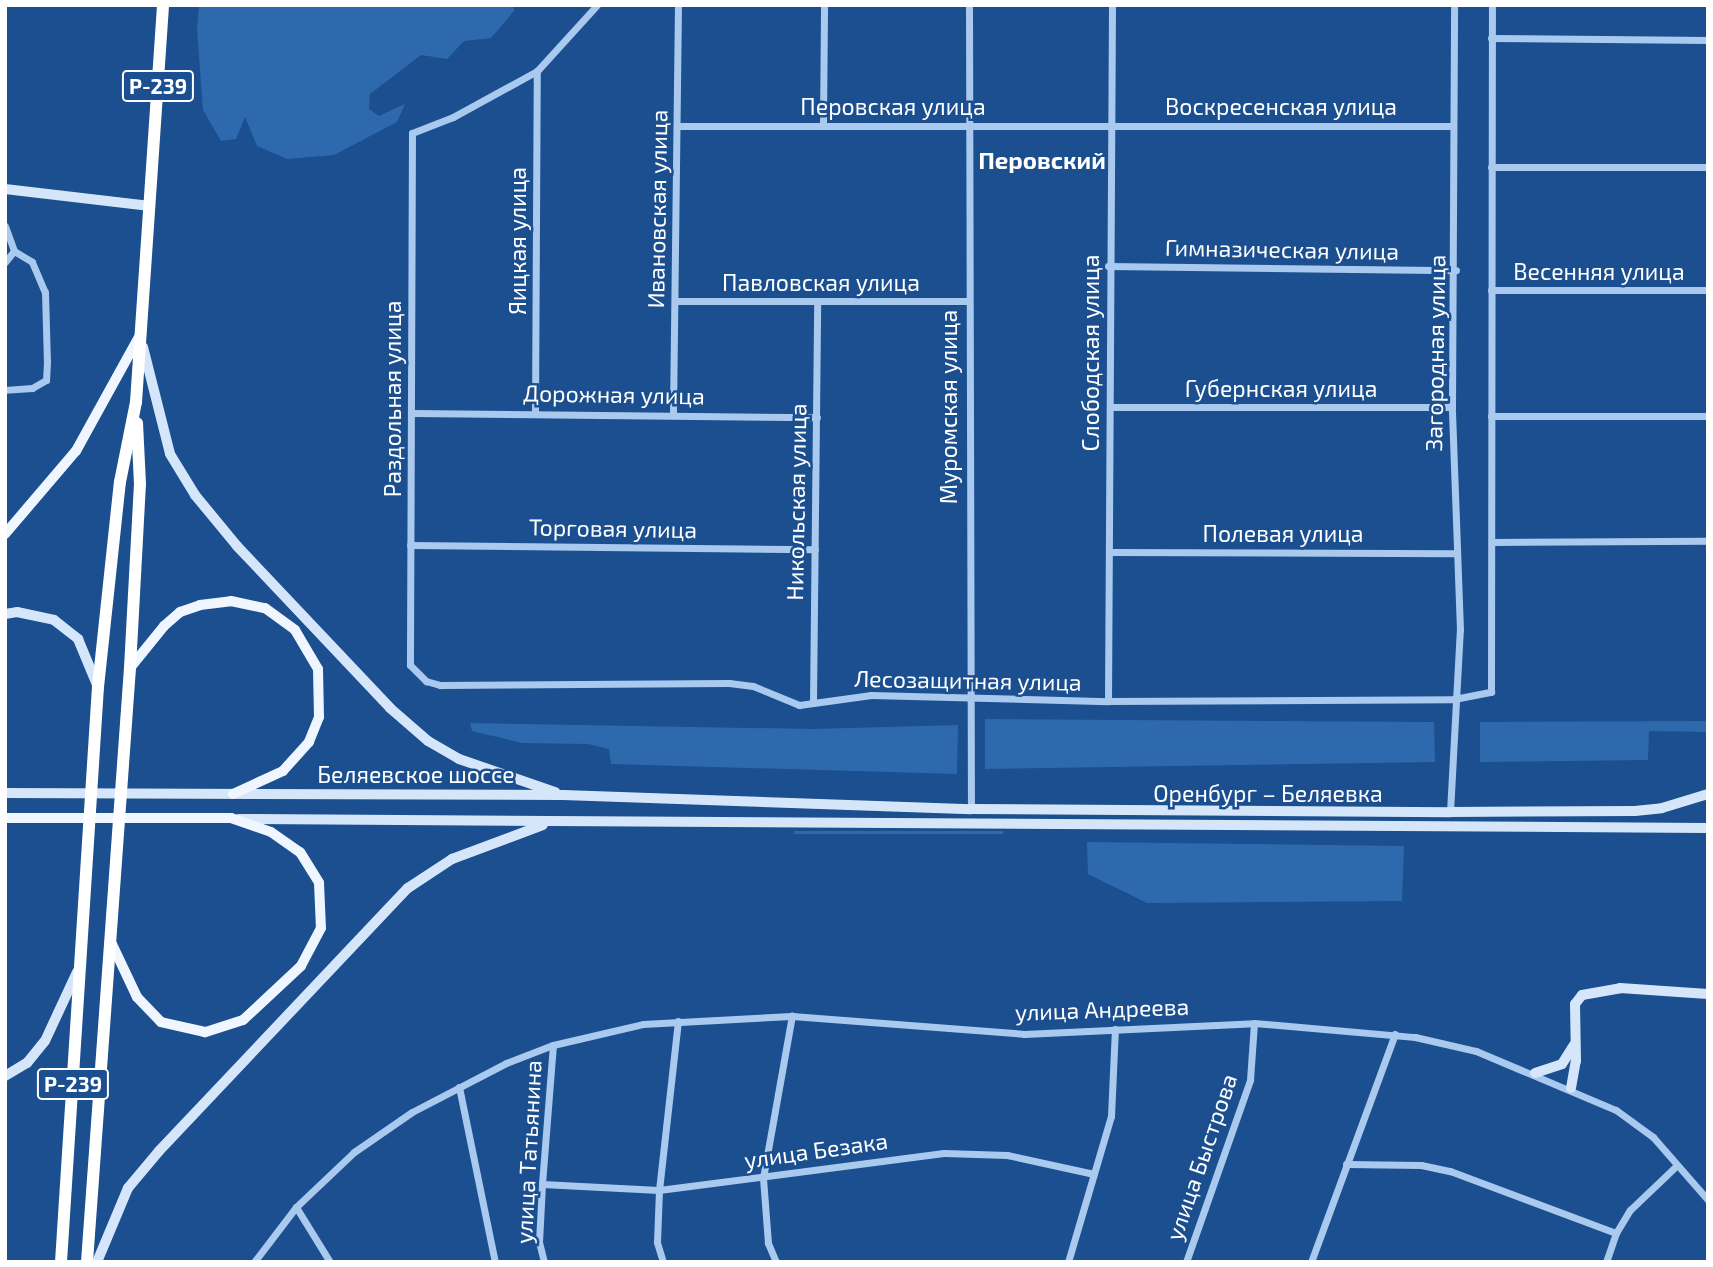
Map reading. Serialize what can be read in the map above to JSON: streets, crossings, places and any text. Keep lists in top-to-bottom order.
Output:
{
  "streets": {
    "highway": ["Р-239"],
    "main road": ["Беляевское шоссе", "Оренбург – Беляевка"],
    "street": [
      "Перовская улица",
      "Воскресенская улица",
      "Ивановская улица",
      "Яицкая улица",
      "Гимназическая улица",
      "Весенняя улица",
      "Павловская улица",
      "Слободская улица",
      "Загородная улица",
      "Губернская улица",
      "Дорожная улица",
      "Раздольная улица",
      "Муромская улица",
      "Никольская улица",
      "Торговая улица",
      "Полевая улица",
      "Лесозащитная улица",
      "улица Андреева",
      "улица Безака",
      "улица Татьянина",
      "улица Быстрова"
    ]
  },
  "crossings": [
    ["Перовская улица", "Воскресенская улица"],
    ["Перовская улица", "Ивановская улица"],
    ["Перовская улица", "Слободская улица"],
    ["Перовская улица", "Муромская улица"],
    ["Воскресенская улица", "Слободская улица"],
    ["Воскресенская улица", "Загородная улица"],
    ["Ивановская улица", "Павловская улица"],
    ["Ивановская улица", "Дорожная улица"],
    ["Яицкая улица", "Дорожная улица"],
    ["Яицкая улица", "Раздольная улица"],
    ["Гимназическая улица", "Слободская улица"],
    ["Гимназическая улица", "Загородная улица"],
    ["Павловская улица", "Муромская улица"],
    ["Павловская улица", "Никольская улица"],
    ["Слободская улица", "Губернская улица"],
    ["Слободская улица", "Полевая улица"],
    ["Слободская улица", "Лесозащитная улица"],
    ["Загородная улица", "Губернская улица"],
    ["Загородная улица", "Полевая улица"],
    ["Загородная улица", "Лесозащитная улица"],
    ["Загородная улица", "Оренбург – Беляевка"],
    ["Дорожная улица", "Раздольная улица"],
    ["Дорожная улица", "Никольская улица"],
    ["Раздольная улица", "Торговая улица"],
    ["Раздольная улица", "Лесозащитная улица"],
    ["Муромская улица", "Лесозащитная улица"],
    ["Муромская улица", "Оренбург – Беляевка"],
    ["Никольская улица", "Торговая улица"],
    ["Никольская улица", "Лесозащитная улица"],
    ["Беляевское шоссе", "Оренбург – Беляевка"],
    ["улица Андреева", "улица Татьянина"],
    ["улица Андреева", "улица Быстрова"],
    ["улица Безака", "улица Татьянина"]
  ],
  "districts": ["Перовский"]
}
